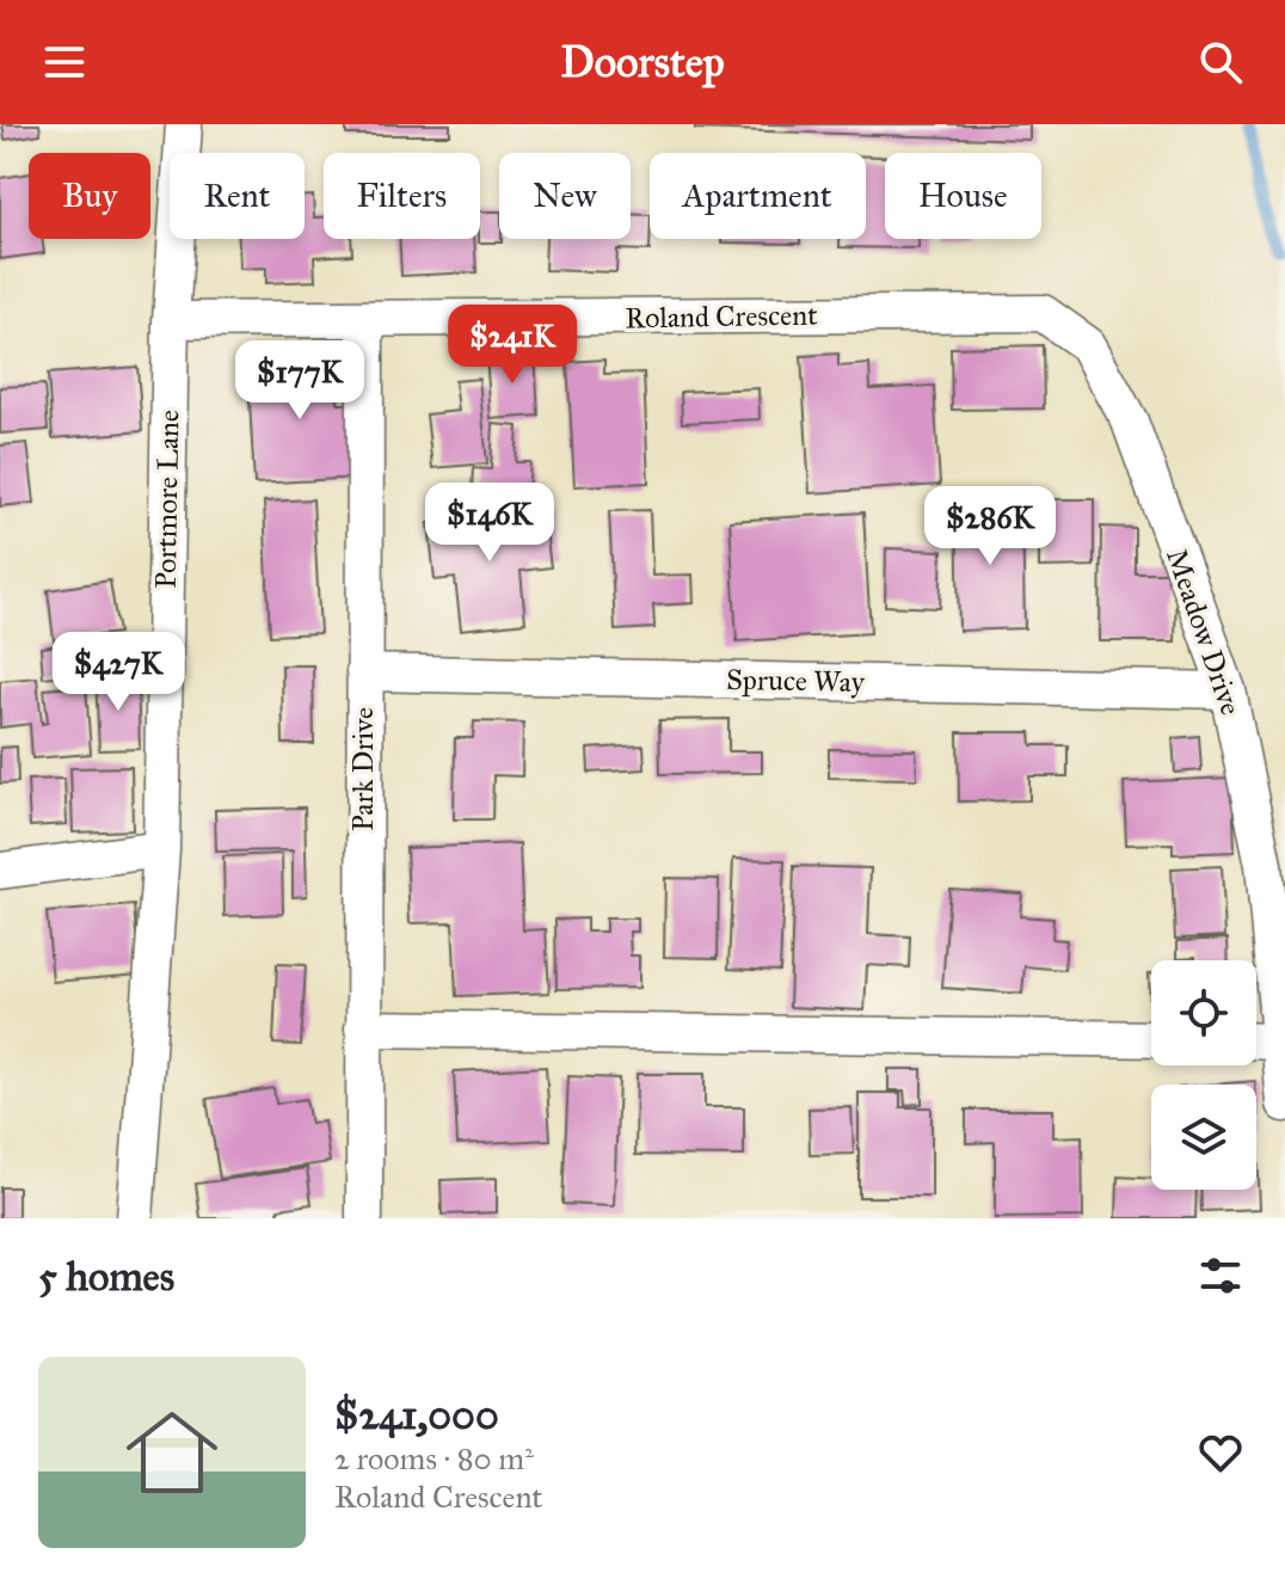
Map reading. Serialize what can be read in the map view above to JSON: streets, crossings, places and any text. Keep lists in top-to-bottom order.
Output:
{
  "streets": {
    "street": [
      "Roland Crescent",
      "Portmore Lane",
      "Meadow Drive",
      "Spruce Way",
      "Park Drive"
    ]
  },
  "crossings": [
    ["Roland Crescent", "Portmore Lane"],
    ["Roland Crescent", "Meadow Drive"],
    ["Roland Crescent", "Park Drive"],
    ["Meadow Drive", "Spruce Way"],
    ["Spruce Way", "Park Drive"]
  ],
  "page": {
    "header": "Doorstep",
    "chip": [
      "Buy",
      "Rent",
      "Filters",
      "New",
      "Apartment",
      "House"
    ],
    "price": [
      "$241K",
      "$177K",
      "$146K",
      "$286K",
      "$427K"
    ],
    "heading": "5 homes",
    "list": [
      {
        "name": "$241,000",
        "note": "2 rooms · 80 m² · Roland Crescent"
      }
    ]
  }
}
